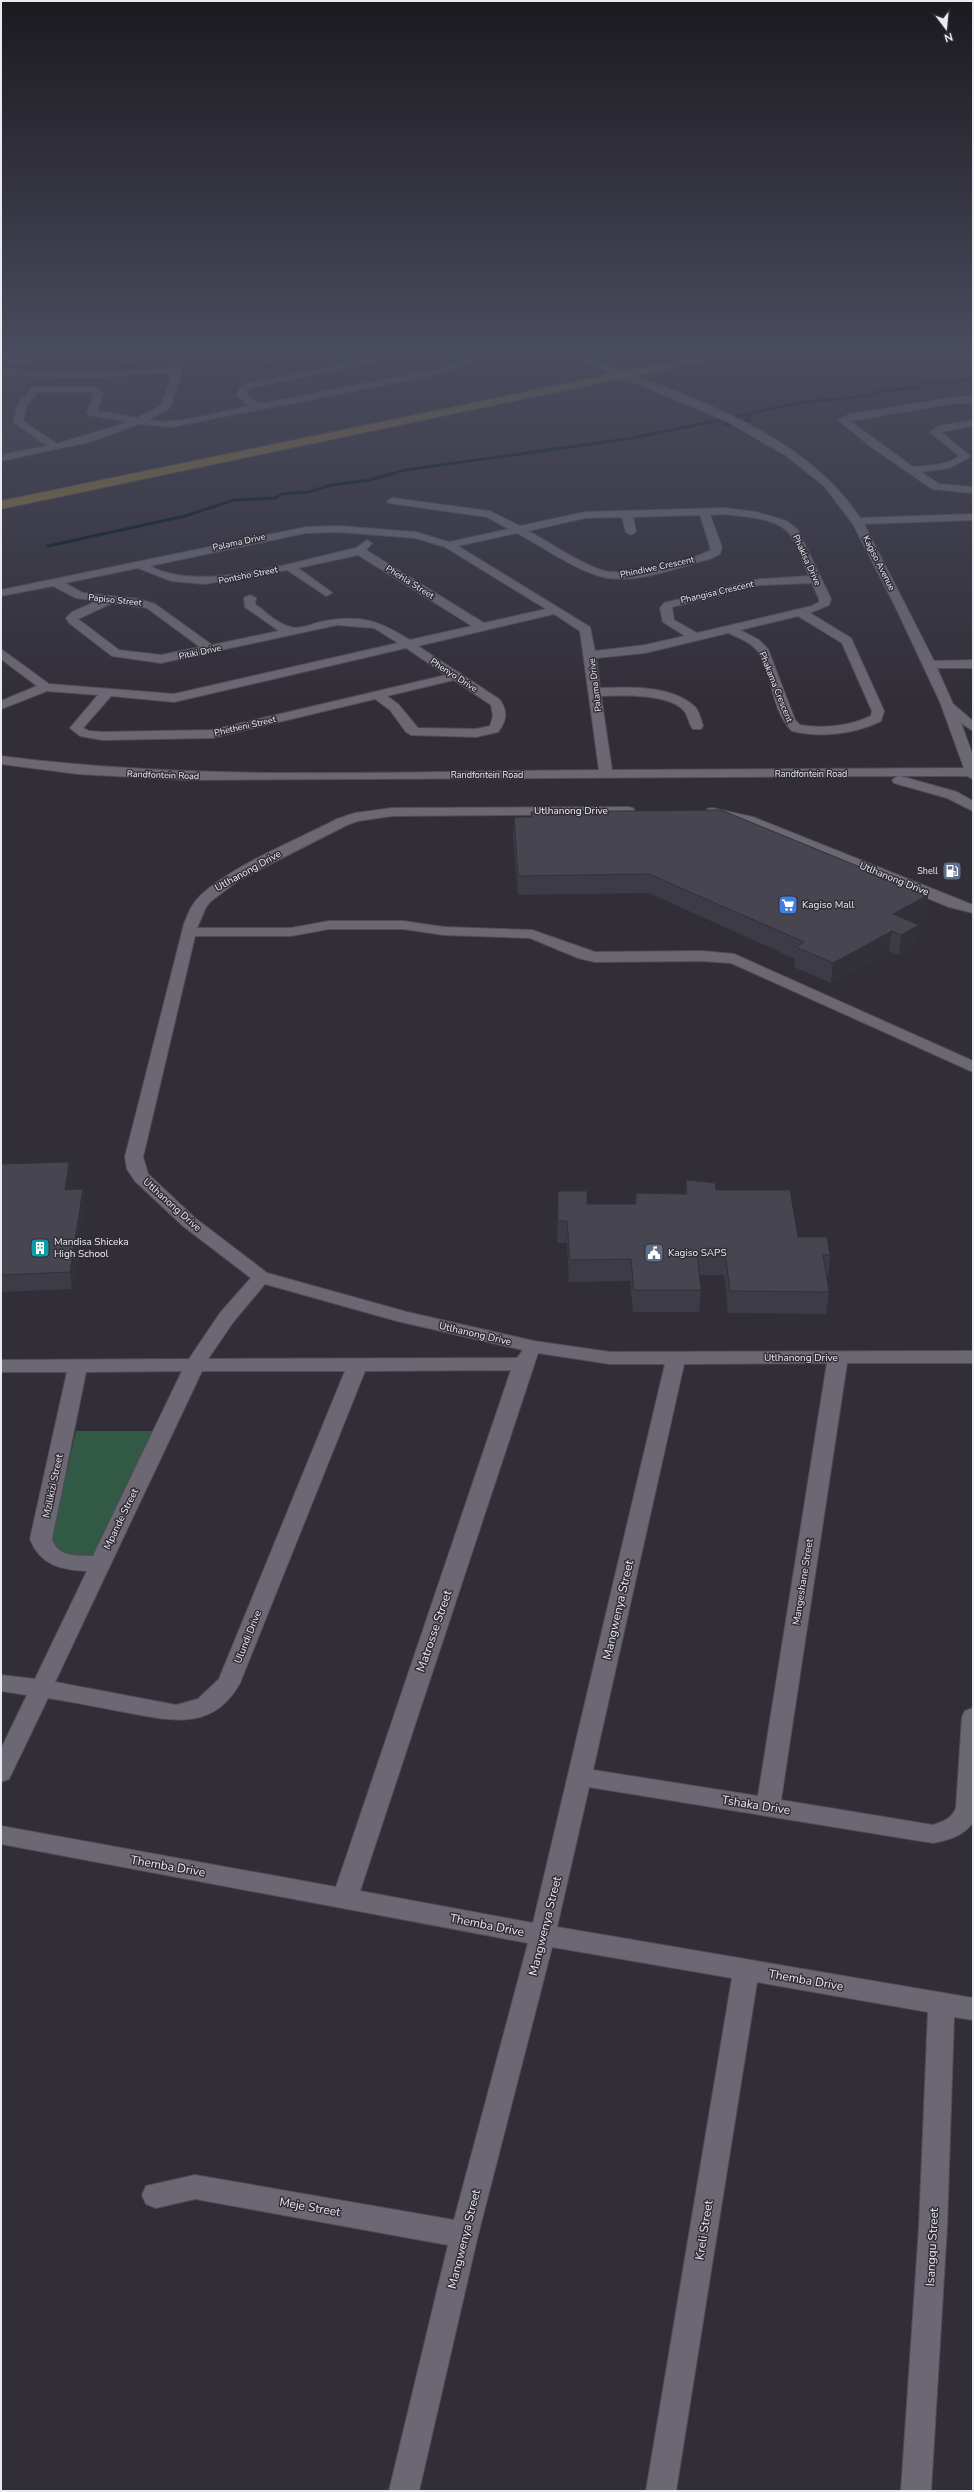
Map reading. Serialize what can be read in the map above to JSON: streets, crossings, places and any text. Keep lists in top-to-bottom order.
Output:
{
  "streets": {
    "street": [
      "Palama Drive",
      "Phakisa Drive",
      "Kagiso Avenue",
      "Phindiwe Crescent",
      "Pontsho Street",
      "Phehla Street",
      "Phangisa Crescent",
      "Papiso Street",
      "Pitiki Drive",
      "Phenyo Drive",
      "Phakama Crescent",
      "Phetheni Street",
      "Randfontein Road",
      "Utlhanong Drive",
      "Mzilikizi Street",
      "Mpande Street",
      "Mangeshane Street",
      "Mangwenya Street",
      "Matrosse Street",
      "Ulundi Drive",
      "Tshaka Drive",
      "Themba Drive",
      "Meje Street",
      "Kreli Street",
      "Isangqu Street"
    ]
  },
  "crossings": [
    ["Palama Drive", "Phakisa Drive"],
    ["Palama Drive", "Pontsho Street"],
    ["Palama Drive", "Papiso Street"],
    ["Palama Drive", "Randfontein Road"],
    ["Phakisa Drive", "Phindiwe Crescent"],
    ["Phakisa Drive", "Phangisa Crescent"],
    ["Phakisa Drive", "Phakama Crescent"],
    ["Kagiso Avenue", "Randfontein Road"],
    ["Pontsho Street", "Phehla Street"],
    ["Papiso Street", "Pitiki Drive"],
    ["Pitiki Drive", "Phenyo Drive"],
    ["Phenyo Drive", "Phetheni Street"],
    ["Utlhanong Drive", "Mzilikizi Street"],
    ["Utlhanong Drive", "Mpande Street"],
    ["Utlhanong Drive", "Mangeshane Street"],
    ["Utlhanong Drive", "Mangwenya Street"],
    ["Utlhanong Drive", "Matrosse Street"],
    ["Utlhanong Drive", "Ulundi Drive"],
    ["Mzilikizi Street", "Mpande Street"],
    ["Mpande Street", "Ulundi Drive"],
    ["Mangeshane Street", "Tshaka Drive"],
    ["Mangwenya Street", "Tshaka Drive"],
    ["Mangwenya Street", "Themba Drive"],
    ["Mangwenya Street", "Meje Street"],
    ["Matrosse Street", "Themba Drive"],
    ["Themba Drive", "Kreli Street"],
    ["Themba Drive", "Isangqu Street"]
  ],
  "places": {
    "fuel station": ["Shell"],
    "supermarket": ["Kagiso Mall"],
    "building": ["Mandisa Shiceka High School"],
    "public building": ["Kagiso SAPS"]
  },
  "north": "bottom"
}
